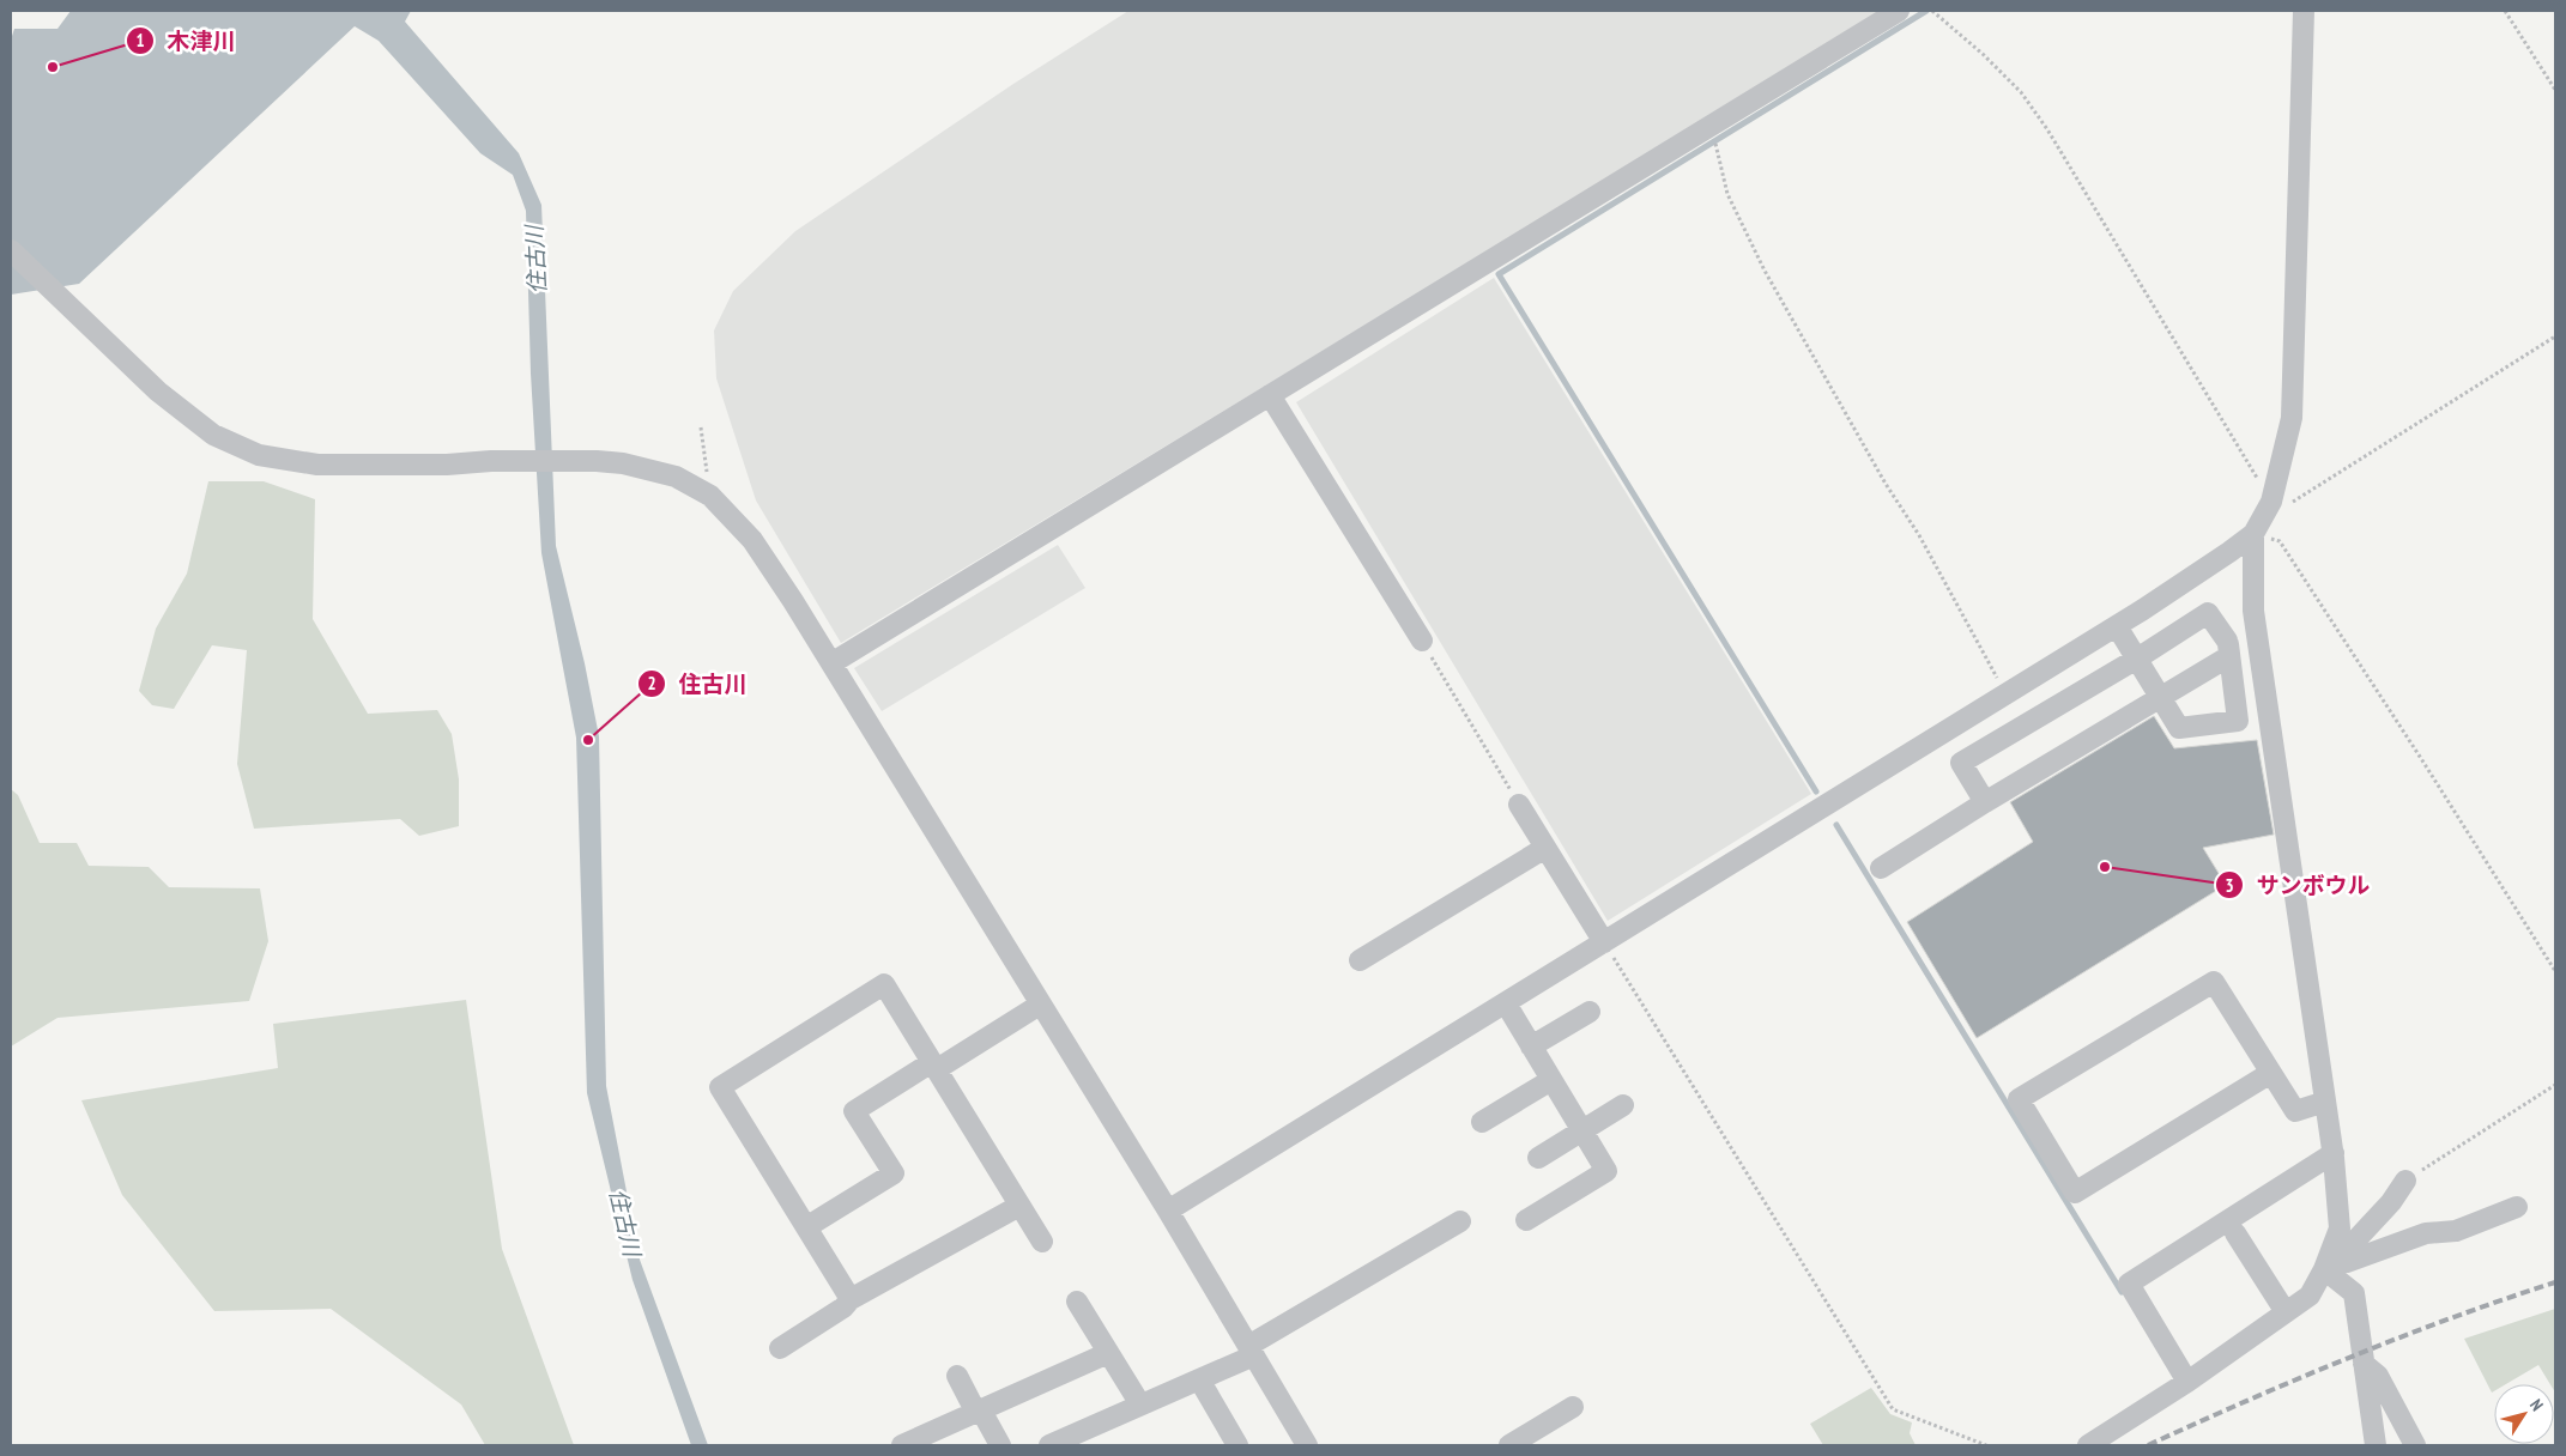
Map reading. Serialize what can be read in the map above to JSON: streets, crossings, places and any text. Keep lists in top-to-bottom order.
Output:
{
  "water": ["住古川"],
  "places": ["木津川", "住古川", "サンボウル"],
  "north": "top right"
}
